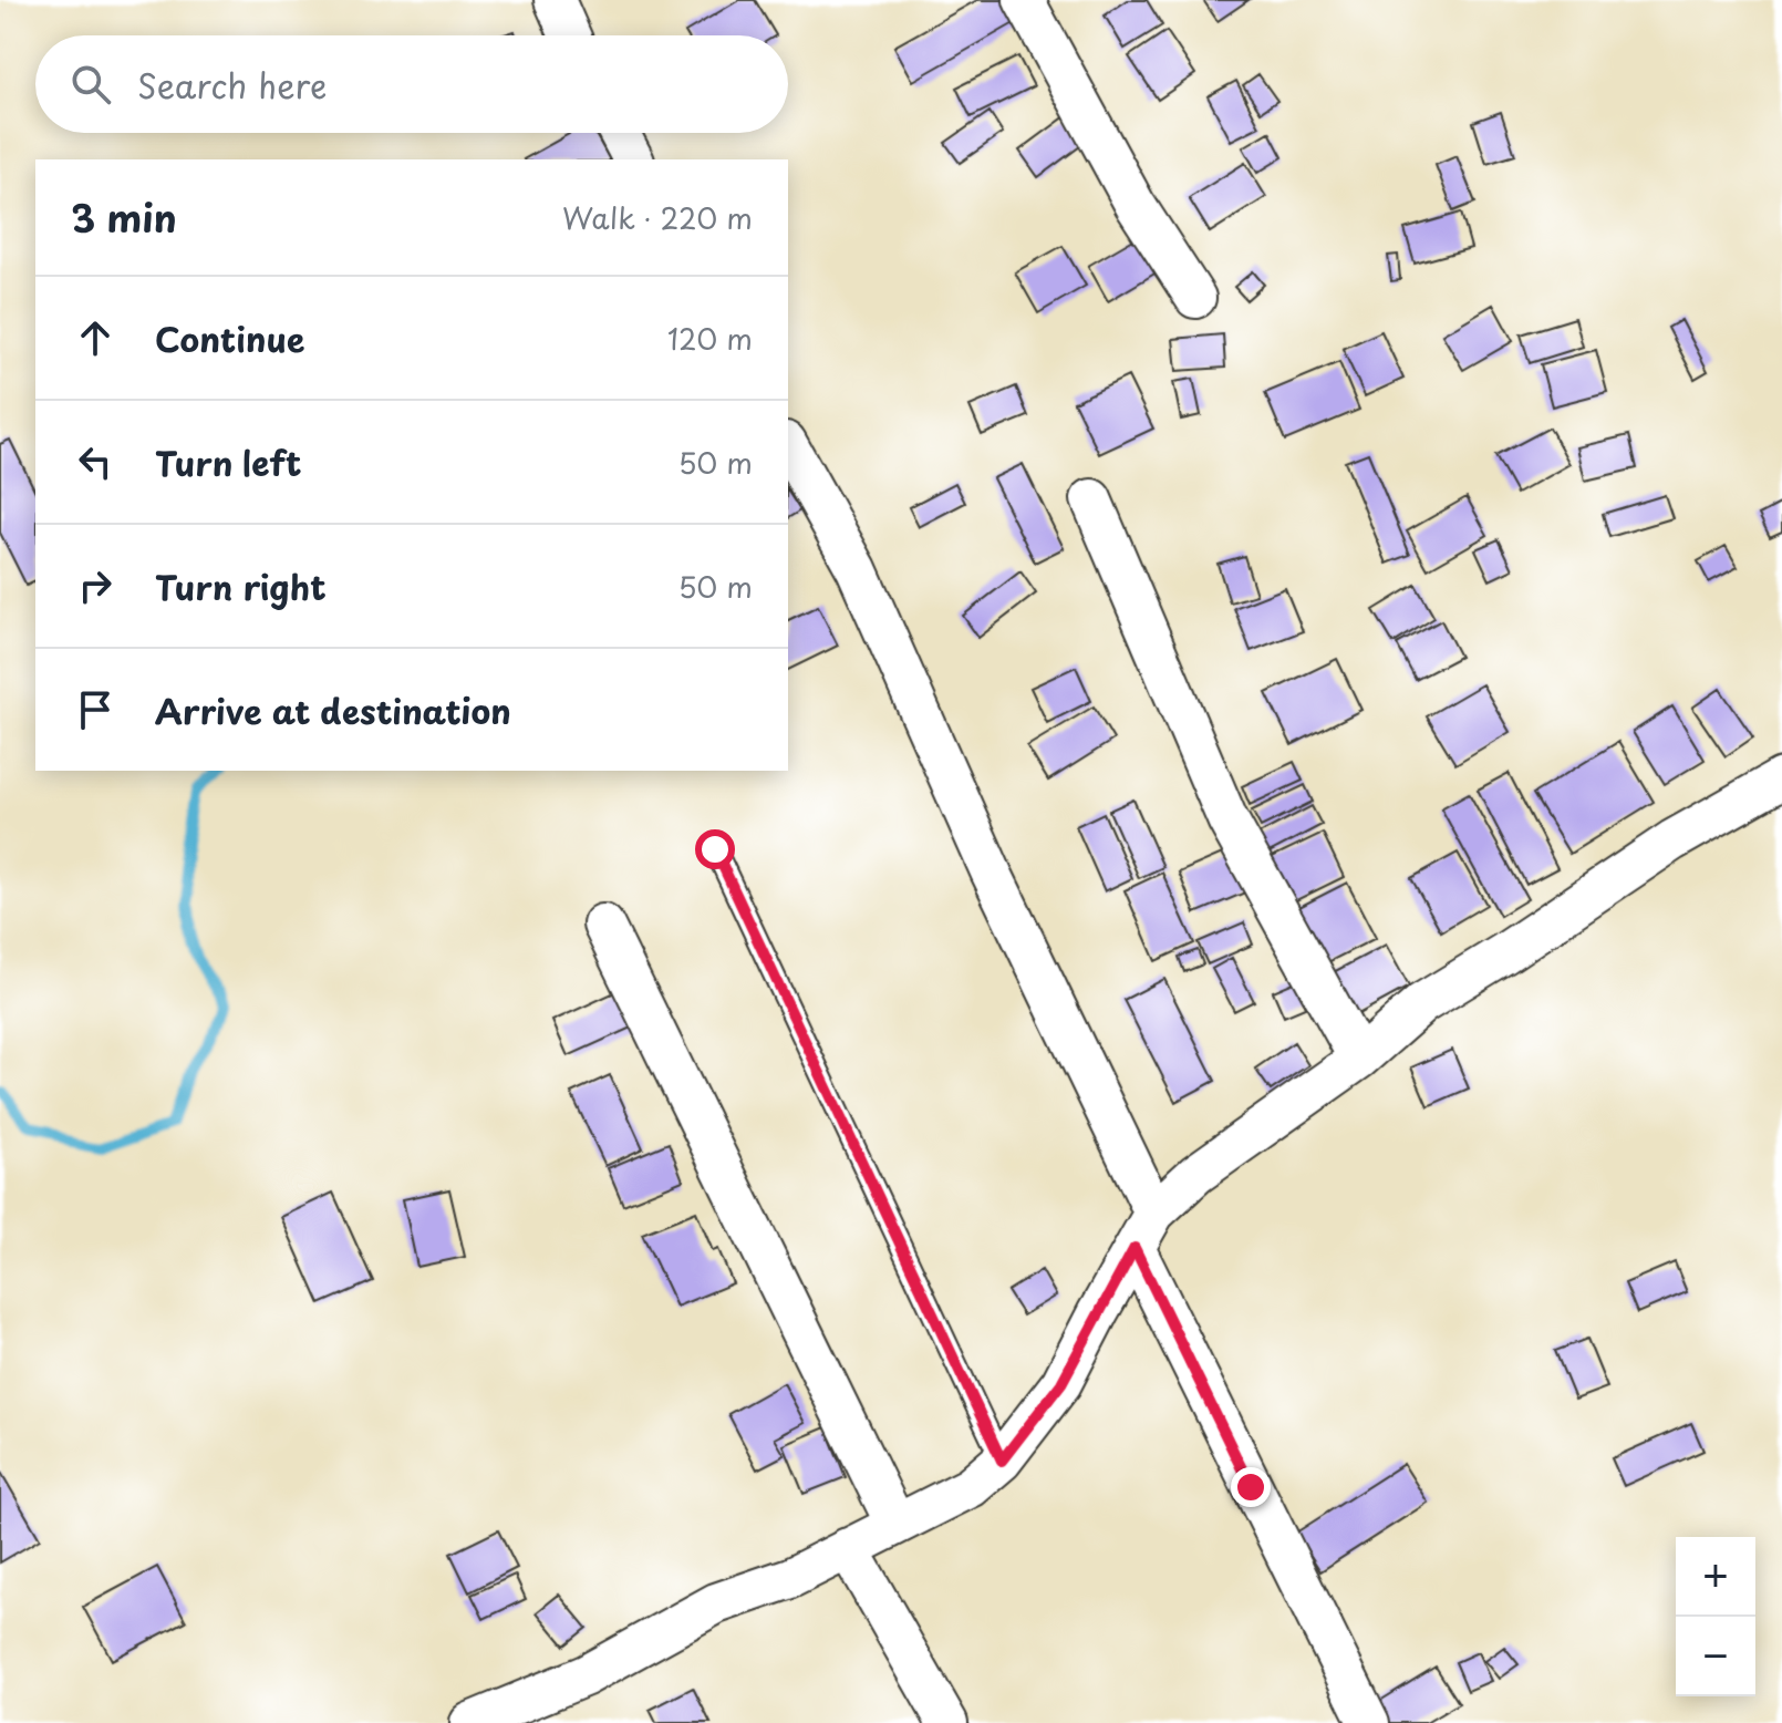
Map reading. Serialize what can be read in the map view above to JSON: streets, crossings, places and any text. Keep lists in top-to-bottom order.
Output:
{
  "page": {
    "search": "Search here",
    "heading": ["3 min", "Walk · 220 m"],
    "list": [
      ["Continue", "120 m"],
      ["Turn left", "50 m"],
      ["Turn right", "50 m"],
      "Arrive at destination"
    ],
    "map_buttons": ["+", "−"]
  }
}
